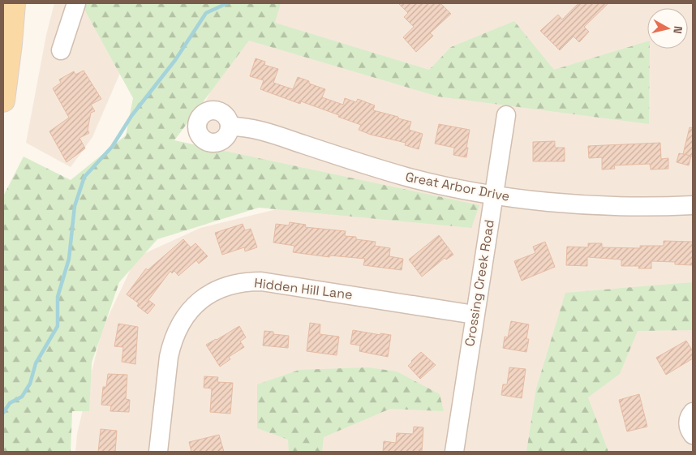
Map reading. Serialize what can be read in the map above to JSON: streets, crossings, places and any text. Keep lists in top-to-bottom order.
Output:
{
  "streets": {
    "street": ["Great Arbor Drive", "Crossing Creek Road", "Hidden Hill Lane"]
  },
  "crossings": [
    ["Great Arbor Drive", "Crossing Creek Road"],
    ["Crossing Creek Road", "Hidden Hill Lane"]
  ],
  "north": "right"
}
